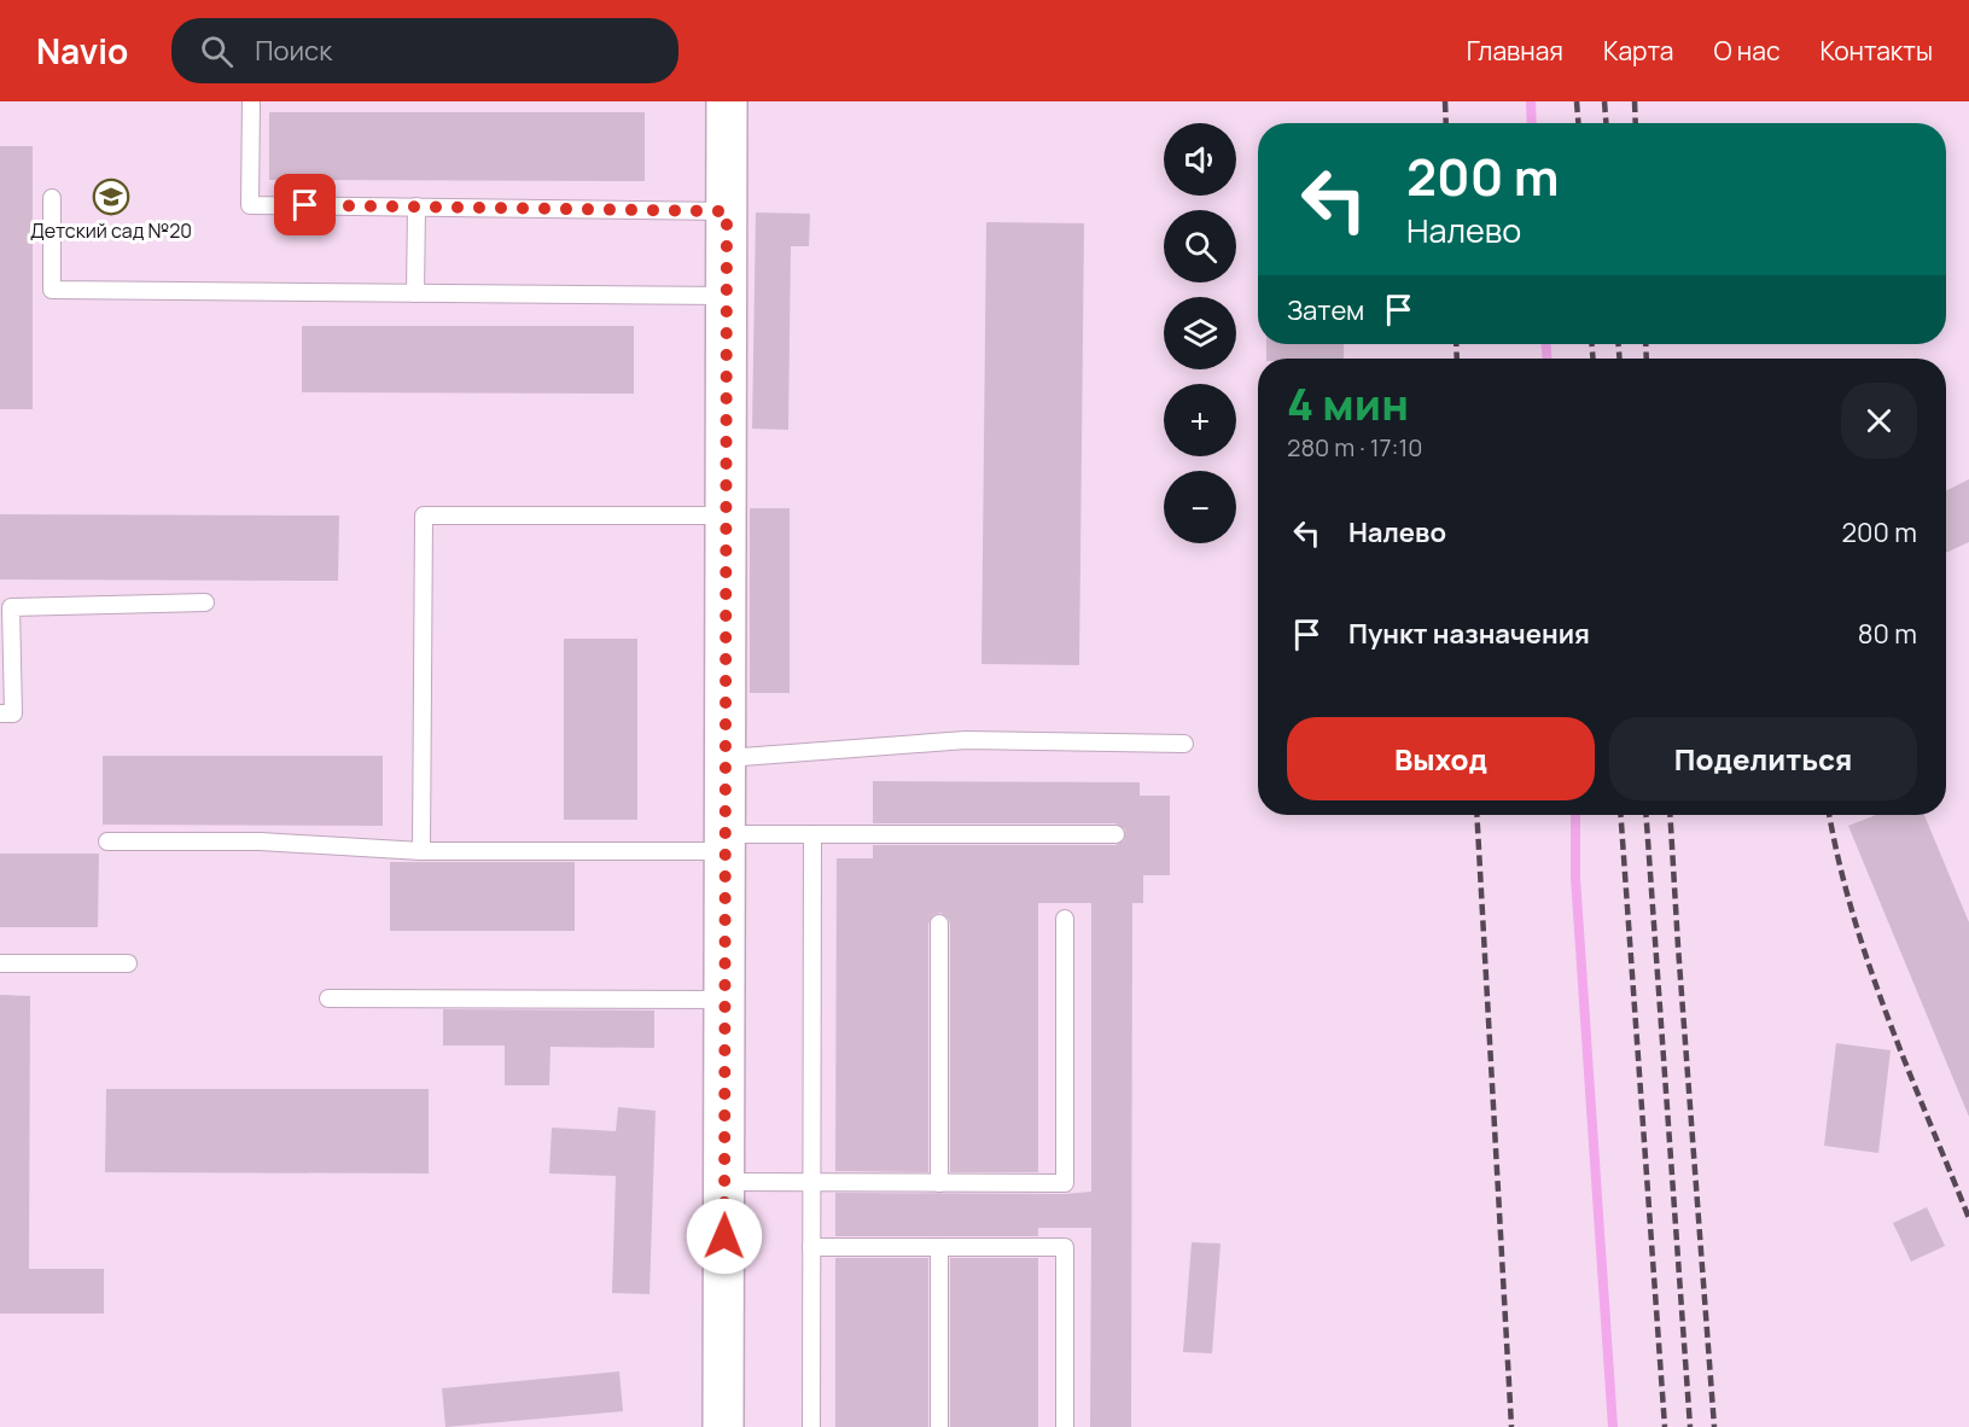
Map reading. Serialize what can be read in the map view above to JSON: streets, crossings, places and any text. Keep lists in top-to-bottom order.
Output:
{
  "places": {
    "school or university": ["Детский сад №20"]
  },
  "page": {
    "header": "Navio",
    "search": "Поиск",
    "nav": [
      "Главная",
      "Карта",
      "О нас",
      "Контакты"
    ],
    "map_buttons": ["+", "−"],
    "turn": ["200 m", "Налево"],
    "then": "Затем",
    "heading": ["4 мин", "280 m · 17:10"],
    "list": [
      {
        "name": "Налево",
        "value": "200 m"
      },
      {
        "name": "Пункт назначения",
        "value": "80 m"
      }
    ],
    "buttons": ["Выход", "Поделиться"]
  }
}
